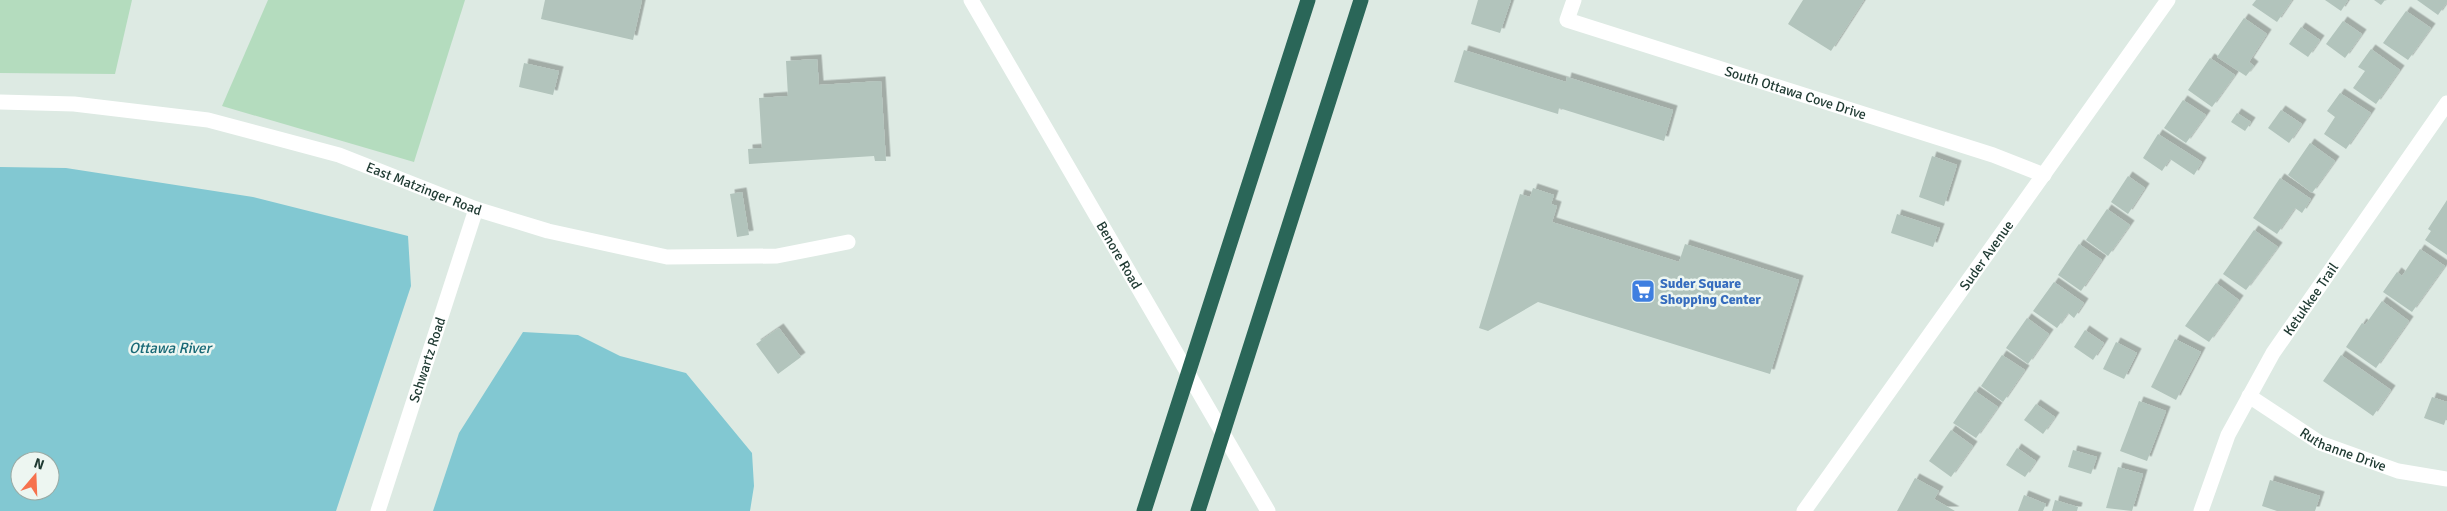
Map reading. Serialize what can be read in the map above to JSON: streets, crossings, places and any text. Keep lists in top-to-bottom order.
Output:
{
  "streets": {
    "street": [
      "South Ottawa Cove Drive",
      "East Matzinger Road",
      "Benore Road",
      "Suder Avenue",
      "Ketukkee Trail",
      "Schwartz Road",
      "Ruthanne Drive"
    ]
  },
  "crossings": [
    ["South Ottawa Cove Drive", "Suder Avenue"],
    ["East Matzinger Road", "Schwartz Road"],
    ["Ketukkee Trail", "Ruthanne Drive"]
  ],
  "water": ["Ottawa River"],
  "places": {
    "supermarket": ["Suder Square Shopping Center"]
  },
  "north": "top"
}
